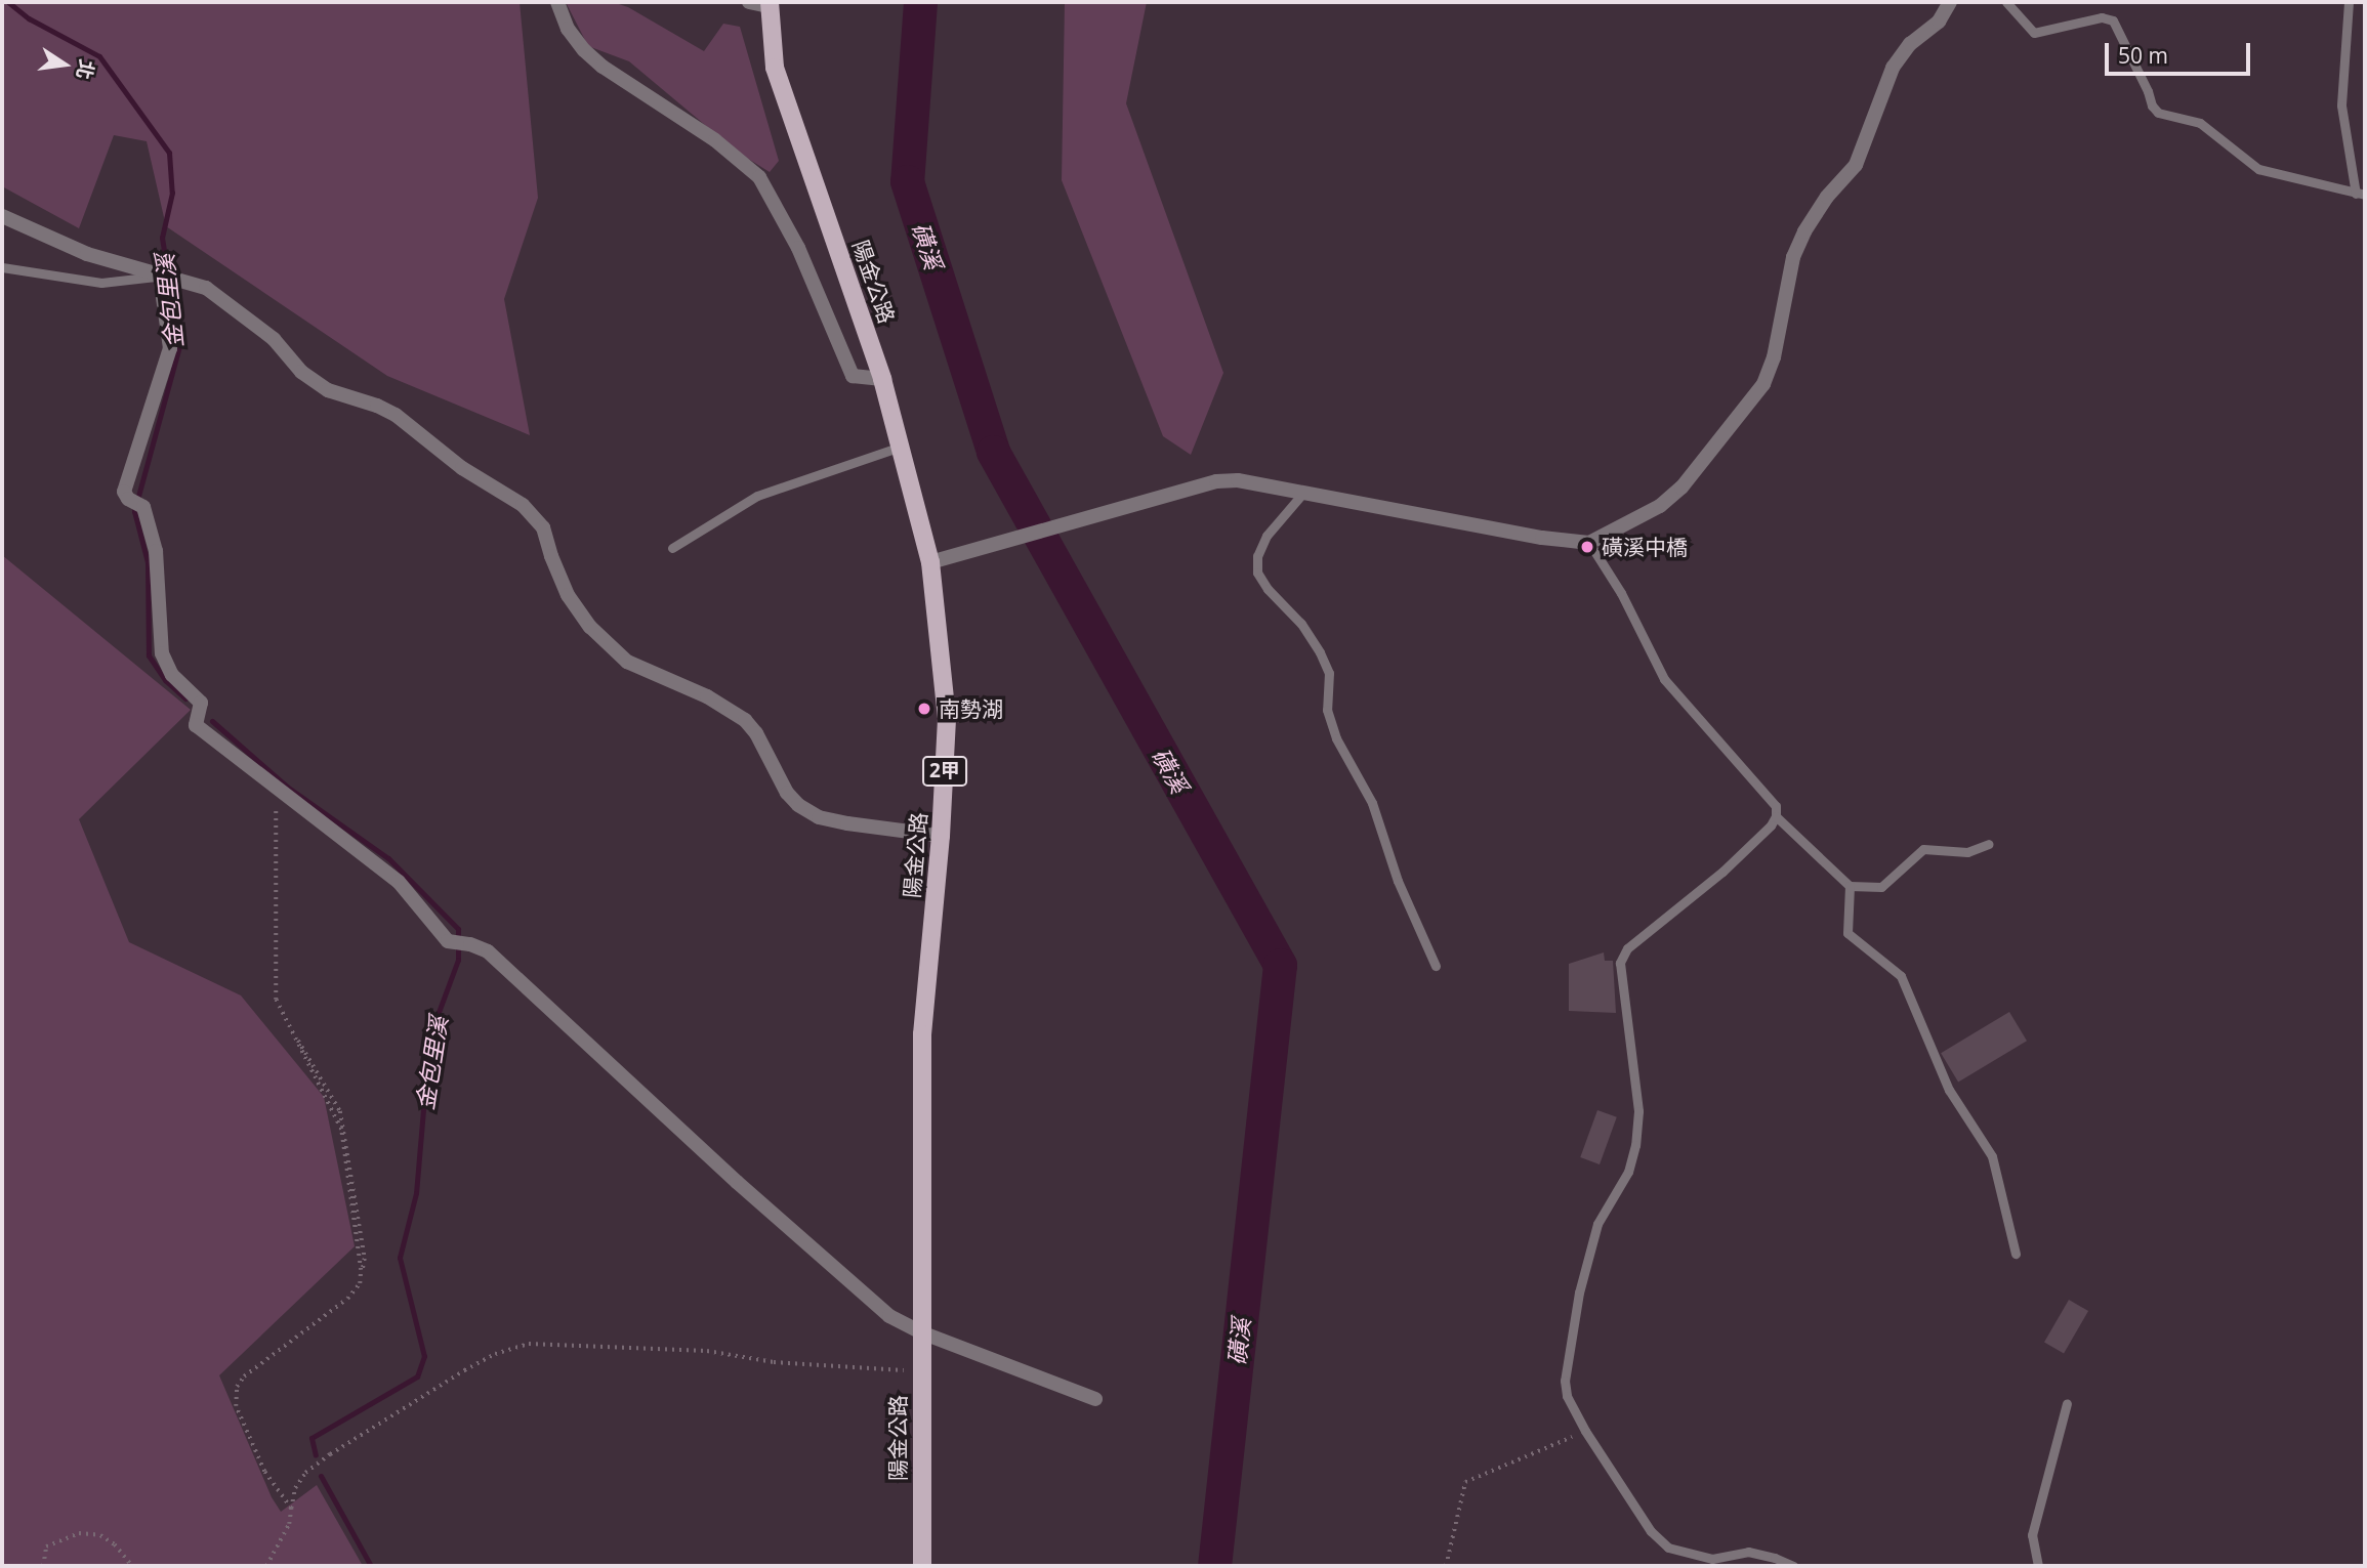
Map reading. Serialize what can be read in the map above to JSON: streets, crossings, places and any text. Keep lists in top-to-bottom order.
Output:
{
  "streets": {
    "main road": ["陽金公路", "2甲"]
  },
  "water": ["磺溪", "金包里溪"],
  "places": ["磺溪中橋", "南勢湖"],
  "scale_bar": "50 m",
  "north": "right"
}
